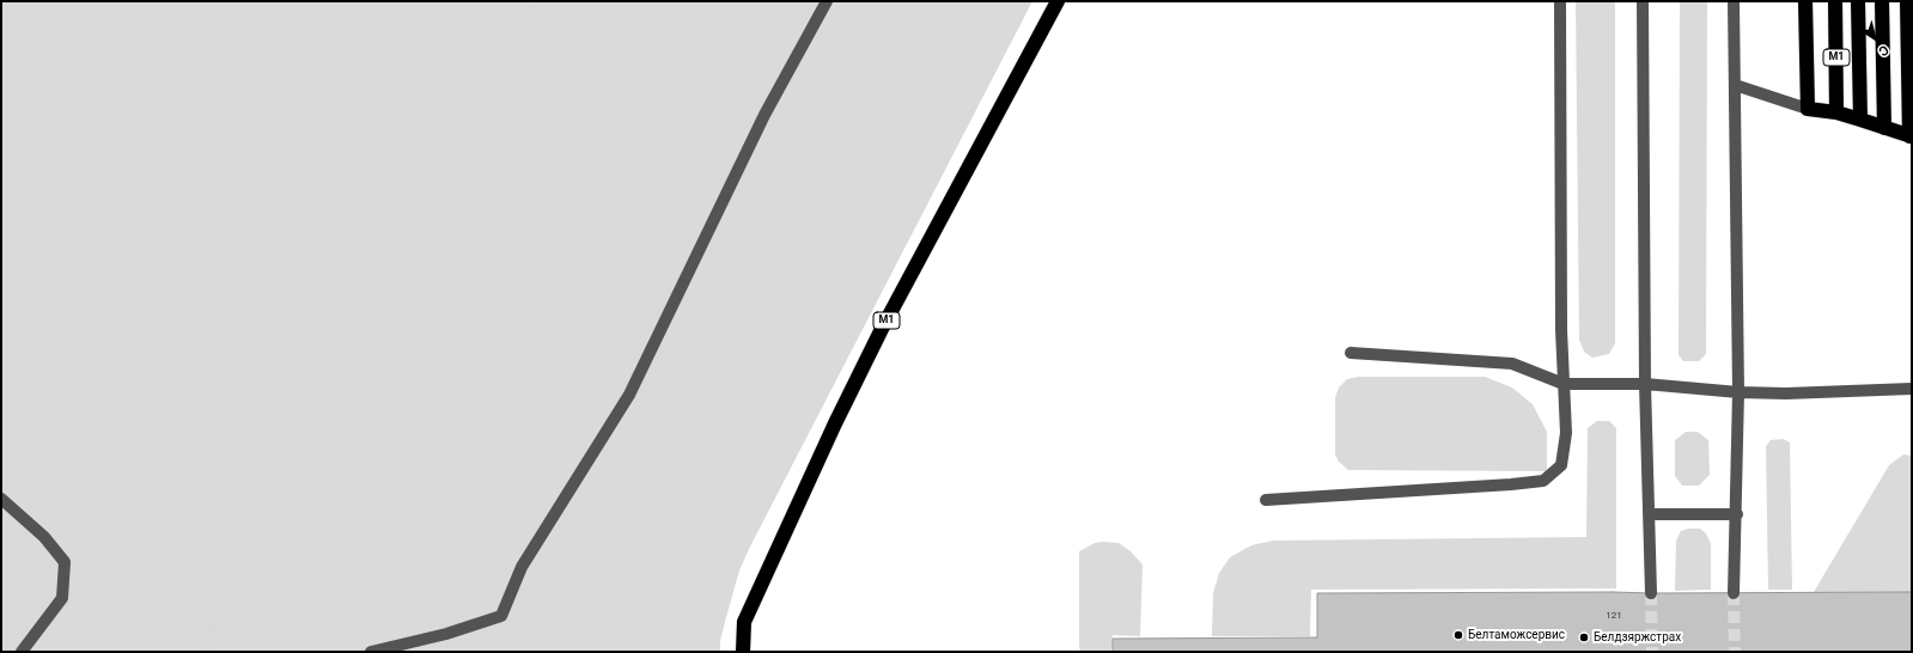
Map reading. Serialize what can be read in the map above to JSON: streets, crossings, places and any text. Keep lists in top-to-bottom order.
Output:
{
  "streets": {
    "highway": ["М1"]
  },
  "places": ["Белтаможсервис", "Белдзяржстрах"],
  "house_numbers": ["121"],
  "north": "bottom right"
}
